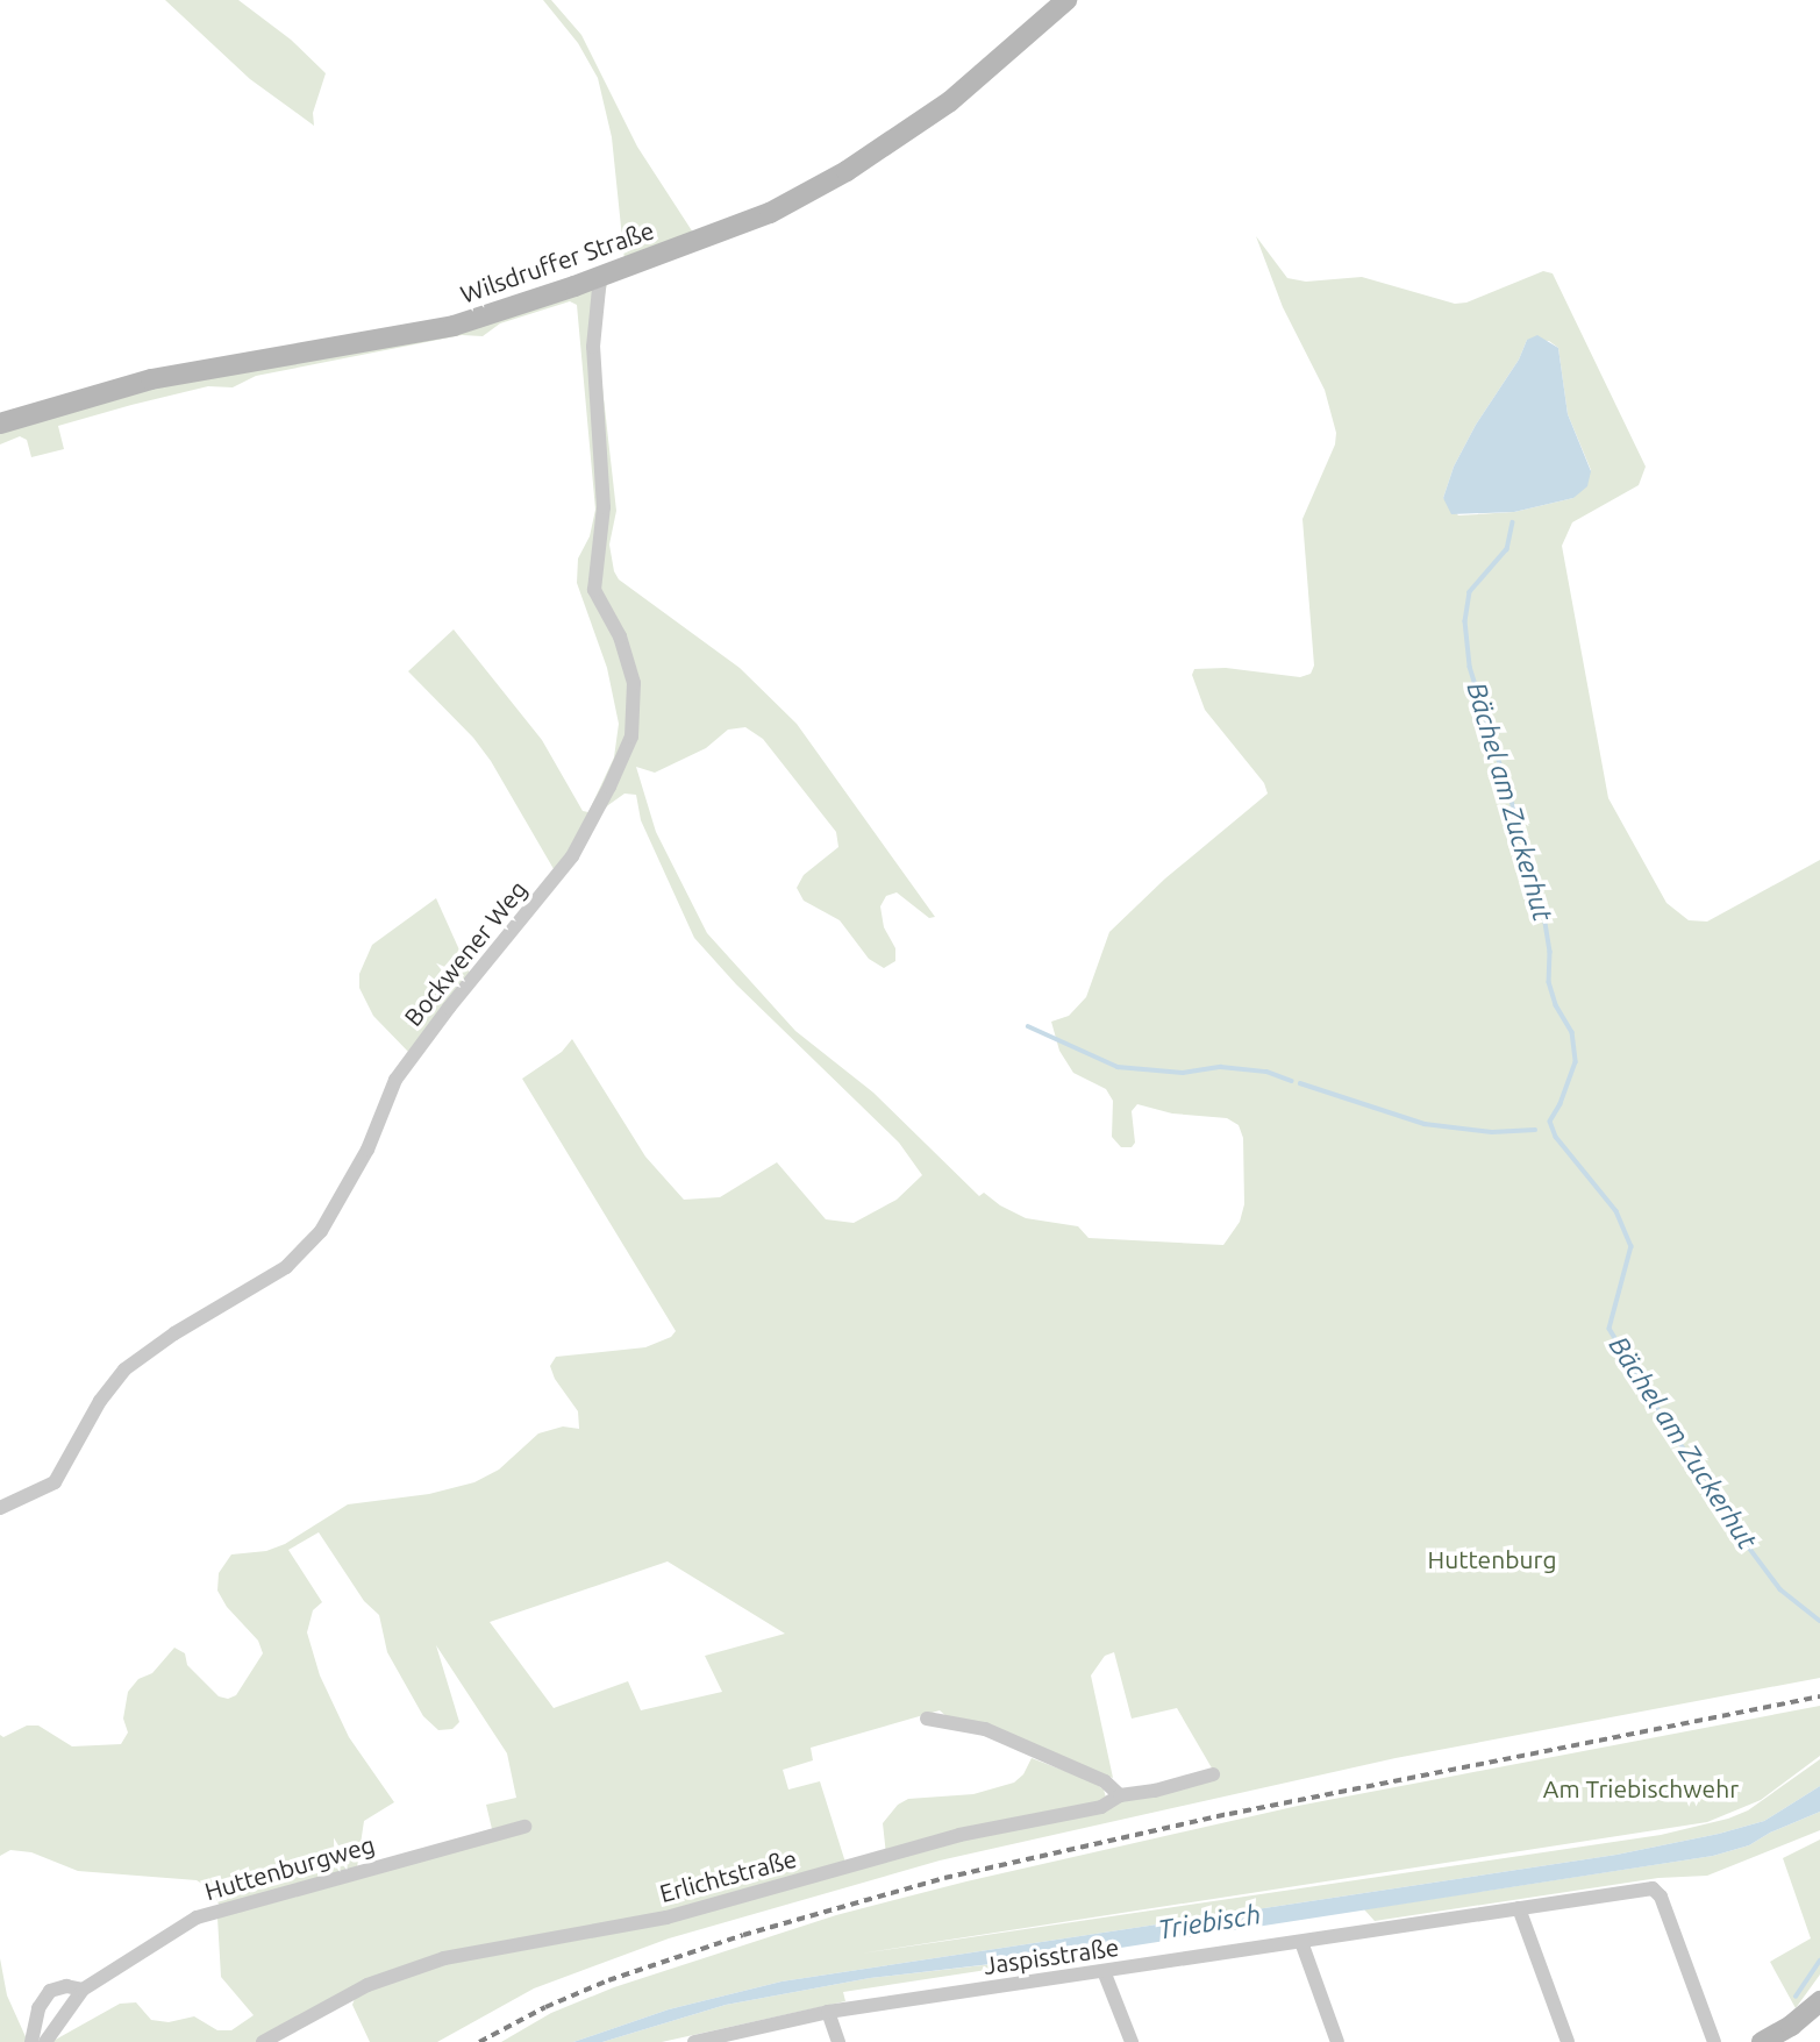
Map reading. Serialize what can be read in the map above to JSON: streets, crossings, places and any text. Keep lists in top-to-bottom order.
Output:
{
  "streets": {
    "main road": ["Wilsdruffer Straße"],
    "street": [
      "Bockwener Weg",
      "Huttenburgweg",
      "Erlichtstraße",
      "Jaspisstraße"
    ]
  },
  "crossings": [
    ["Wilsdruffer Straße", "Bockwener Weg"]
  ],
  "water": ["Bächel am Zuckerhut", "Triebisch"],
  "parks": ["Huttenburg", "Am Triebischwehr"]
}
